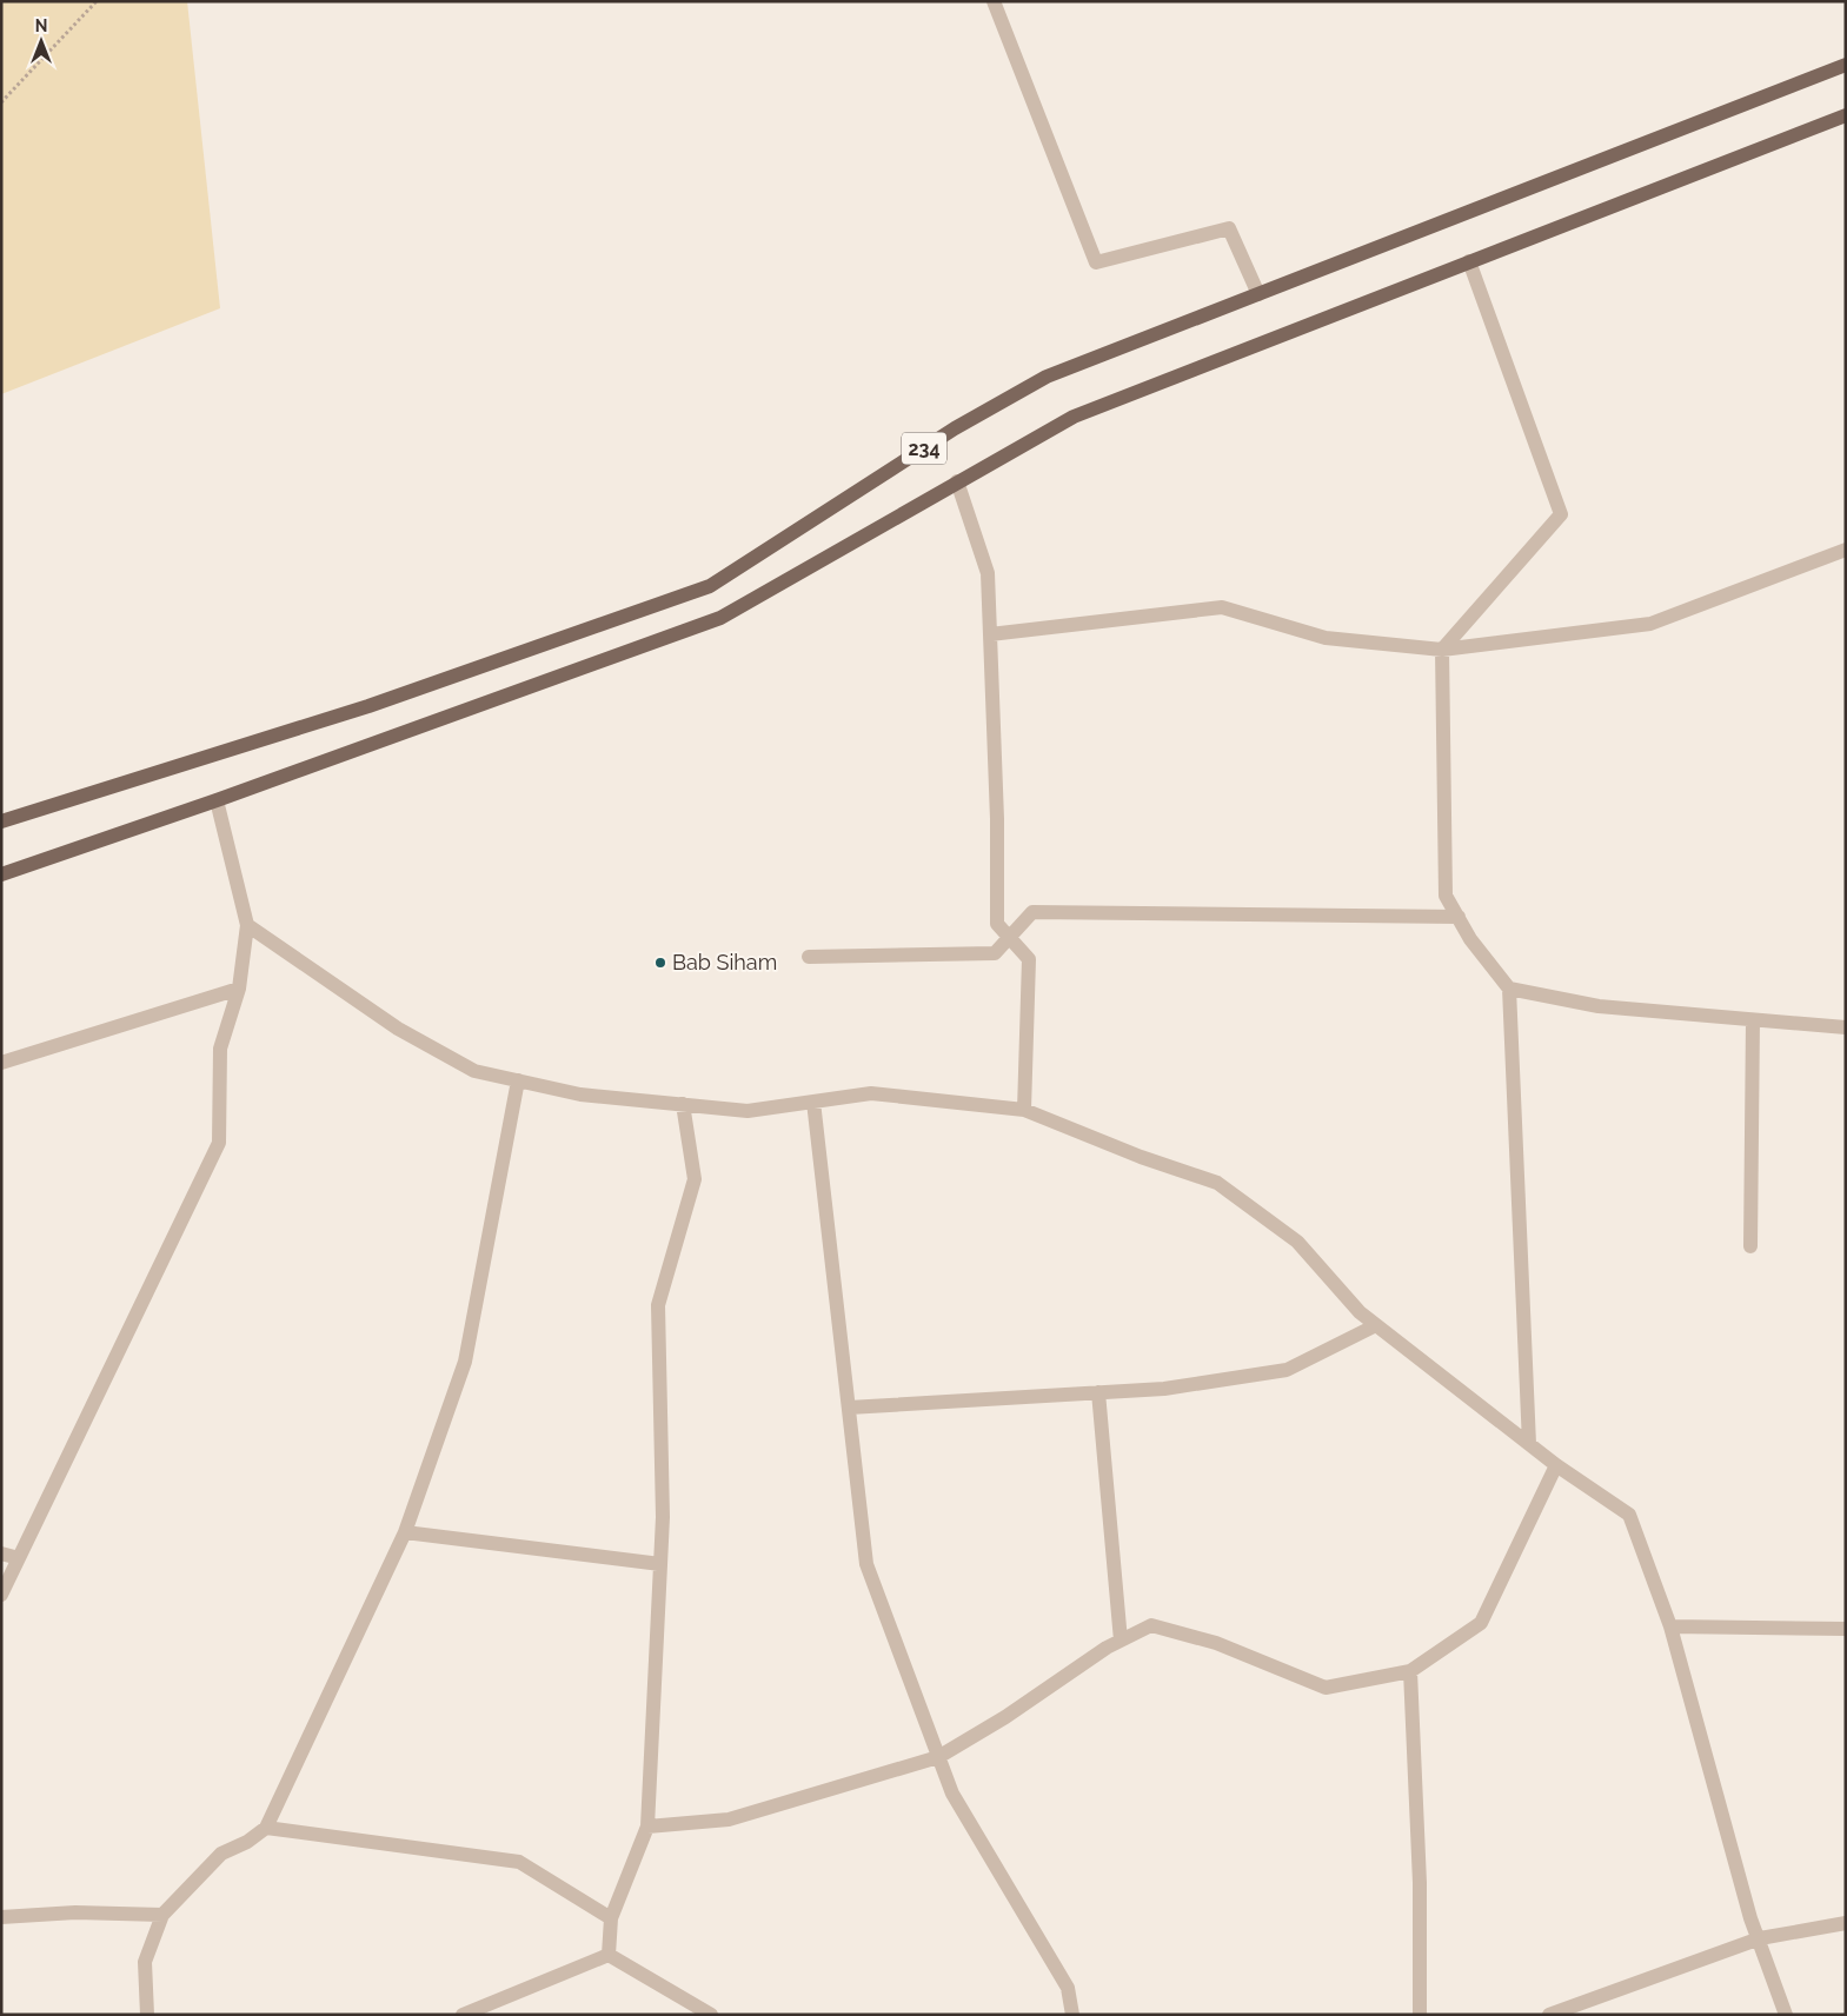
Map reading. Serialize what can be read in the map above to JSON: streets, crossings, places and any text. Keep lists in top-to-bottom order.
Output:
{
  "streets": {
    "main road": ["234"]
  },
  "places": ["Bab Siham"],
  "north": "top"
}
